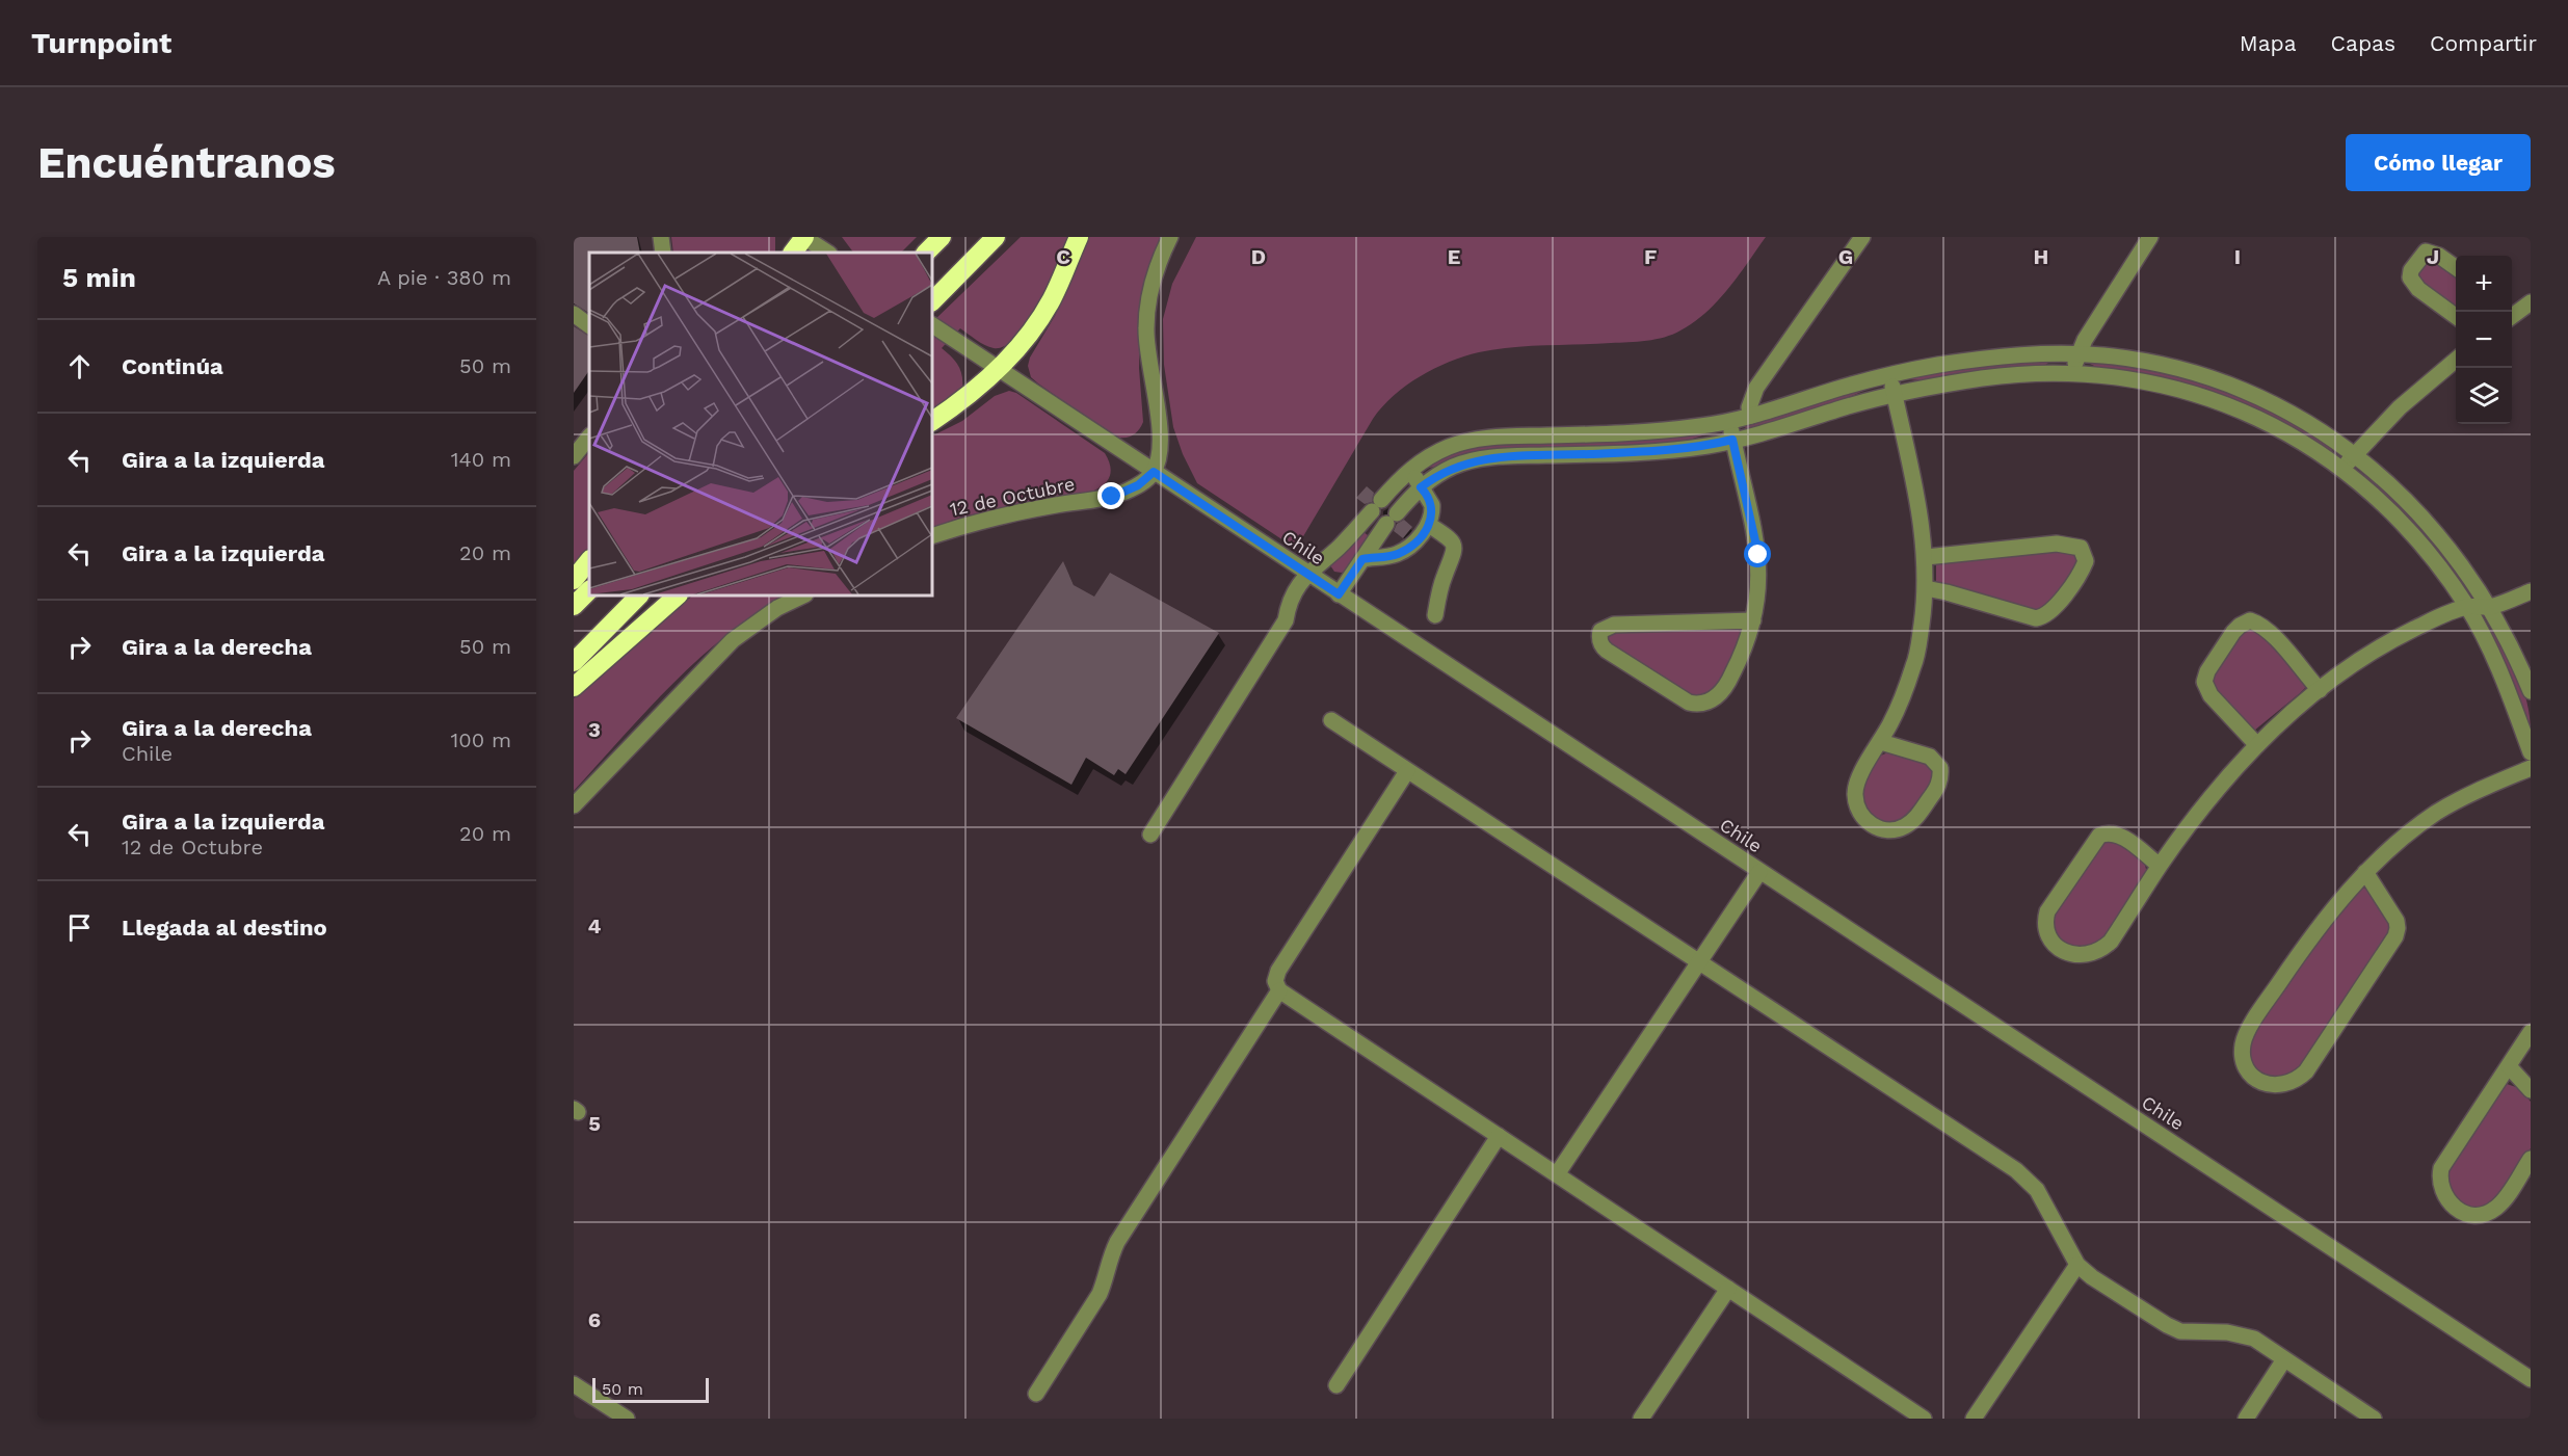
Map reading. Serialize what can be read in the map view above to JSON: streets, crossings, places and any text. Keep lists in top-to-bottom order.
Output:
{
  "streets": {
    "street": ["12 de Octubre", "Chile"]
  },
  "crossings": [
    ["12 de Octubre", "Chile"]
  ],
  "scale_bar": "50 m",
  "page": {
    "header": "Turnpoint",
    "nav": ["Mapa", "Capas", "Compartir"],
    "buttons": "Cómo llegar",
    "title": "Encuéntranos",
    "heading": ["5 min", "A pie · 380 m"],
    "map_buttons": ["+", "−"],
    "list": [
      ["Continúa", "50 m"],
      ["Gira a la izquierda", "140 m"],
      ["Gira a la izquierda", "20 m"],
      ["Gira a la derecha", "50 m"],
      ["Gira a la derecha", "Chile", "100 m"],
      ["Gira a la izquierda", "12 de Octubre", "20 m"],
      "Llegada al destino"
    ],
    "scale": "50 m"
  },
  "grid": {
    "columns": [
      "C",
      "D",
      "E",
      "F",
      "G",
      "H",
      "I",
      "J"
    ],
    "rows": [
      "3",
      "4",
      "5",
      "6"
    ]
  }
}
